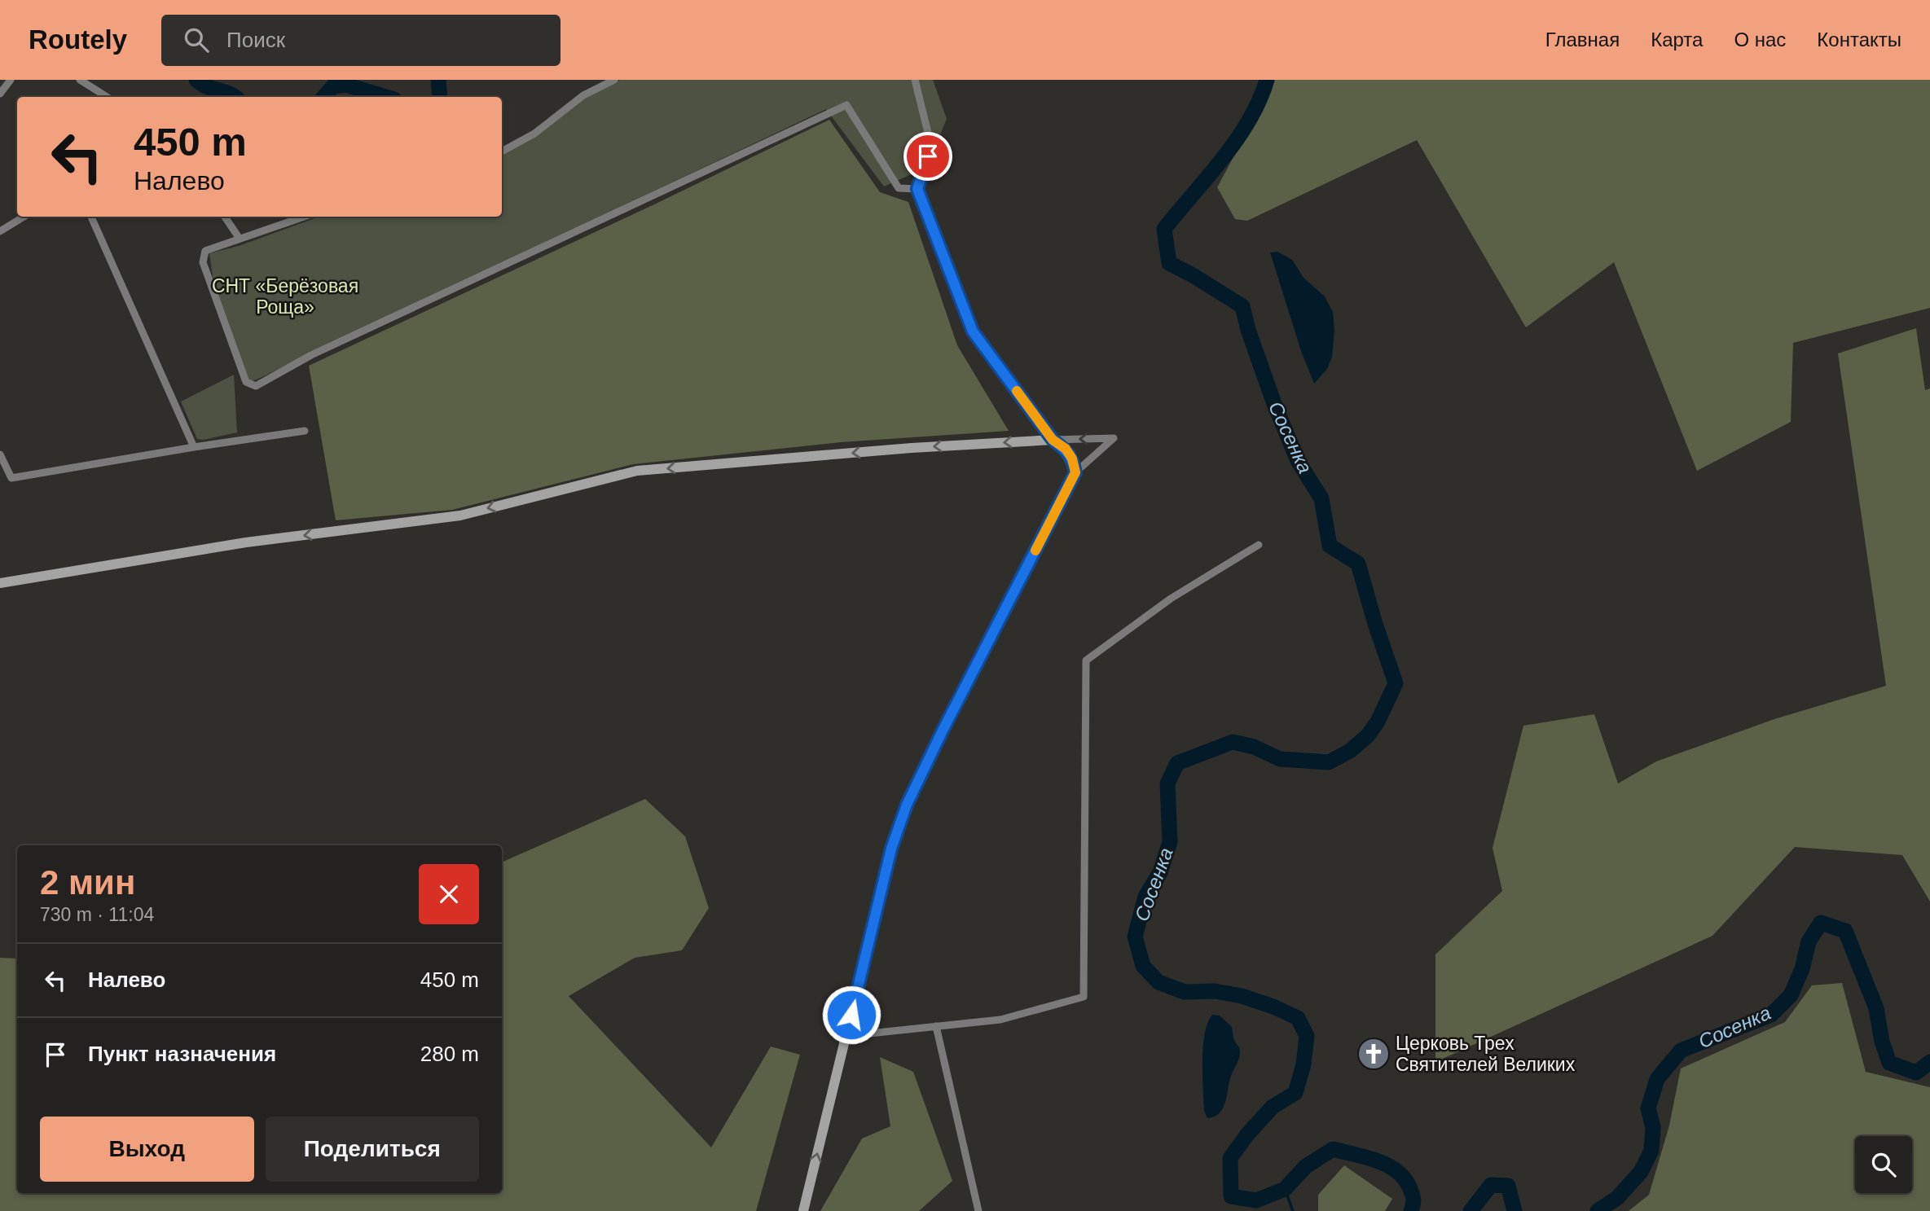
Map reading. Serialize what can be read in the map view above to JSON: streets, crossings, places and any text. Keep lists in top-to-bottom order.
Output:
{
  "water": ["Сосенка"],
  "parks": ["СНТ «Берёзовая Роща»"],
  "places": {
    "church": ["Церковь Трех Святителей Великих"]
  },
  "page": {
    "header": "Routely",
    "search": "Поиск",
    "nav": [
      "Главная",
      "Карта",
      "О нас",
      "Контакты"
    ],
    "turn": ["450 m", "Налево"],
    "heading": ["2 мин", "730 m · 11:04"],
    "list": [
      {
        "name": "Налево",
        "value": "450 m"
      },
      {
        "name": "Пункт назначения",
        "value": "280 m"
      }
    ],
    "buttons": ["Выход", "Поделиться"]
  }
}
